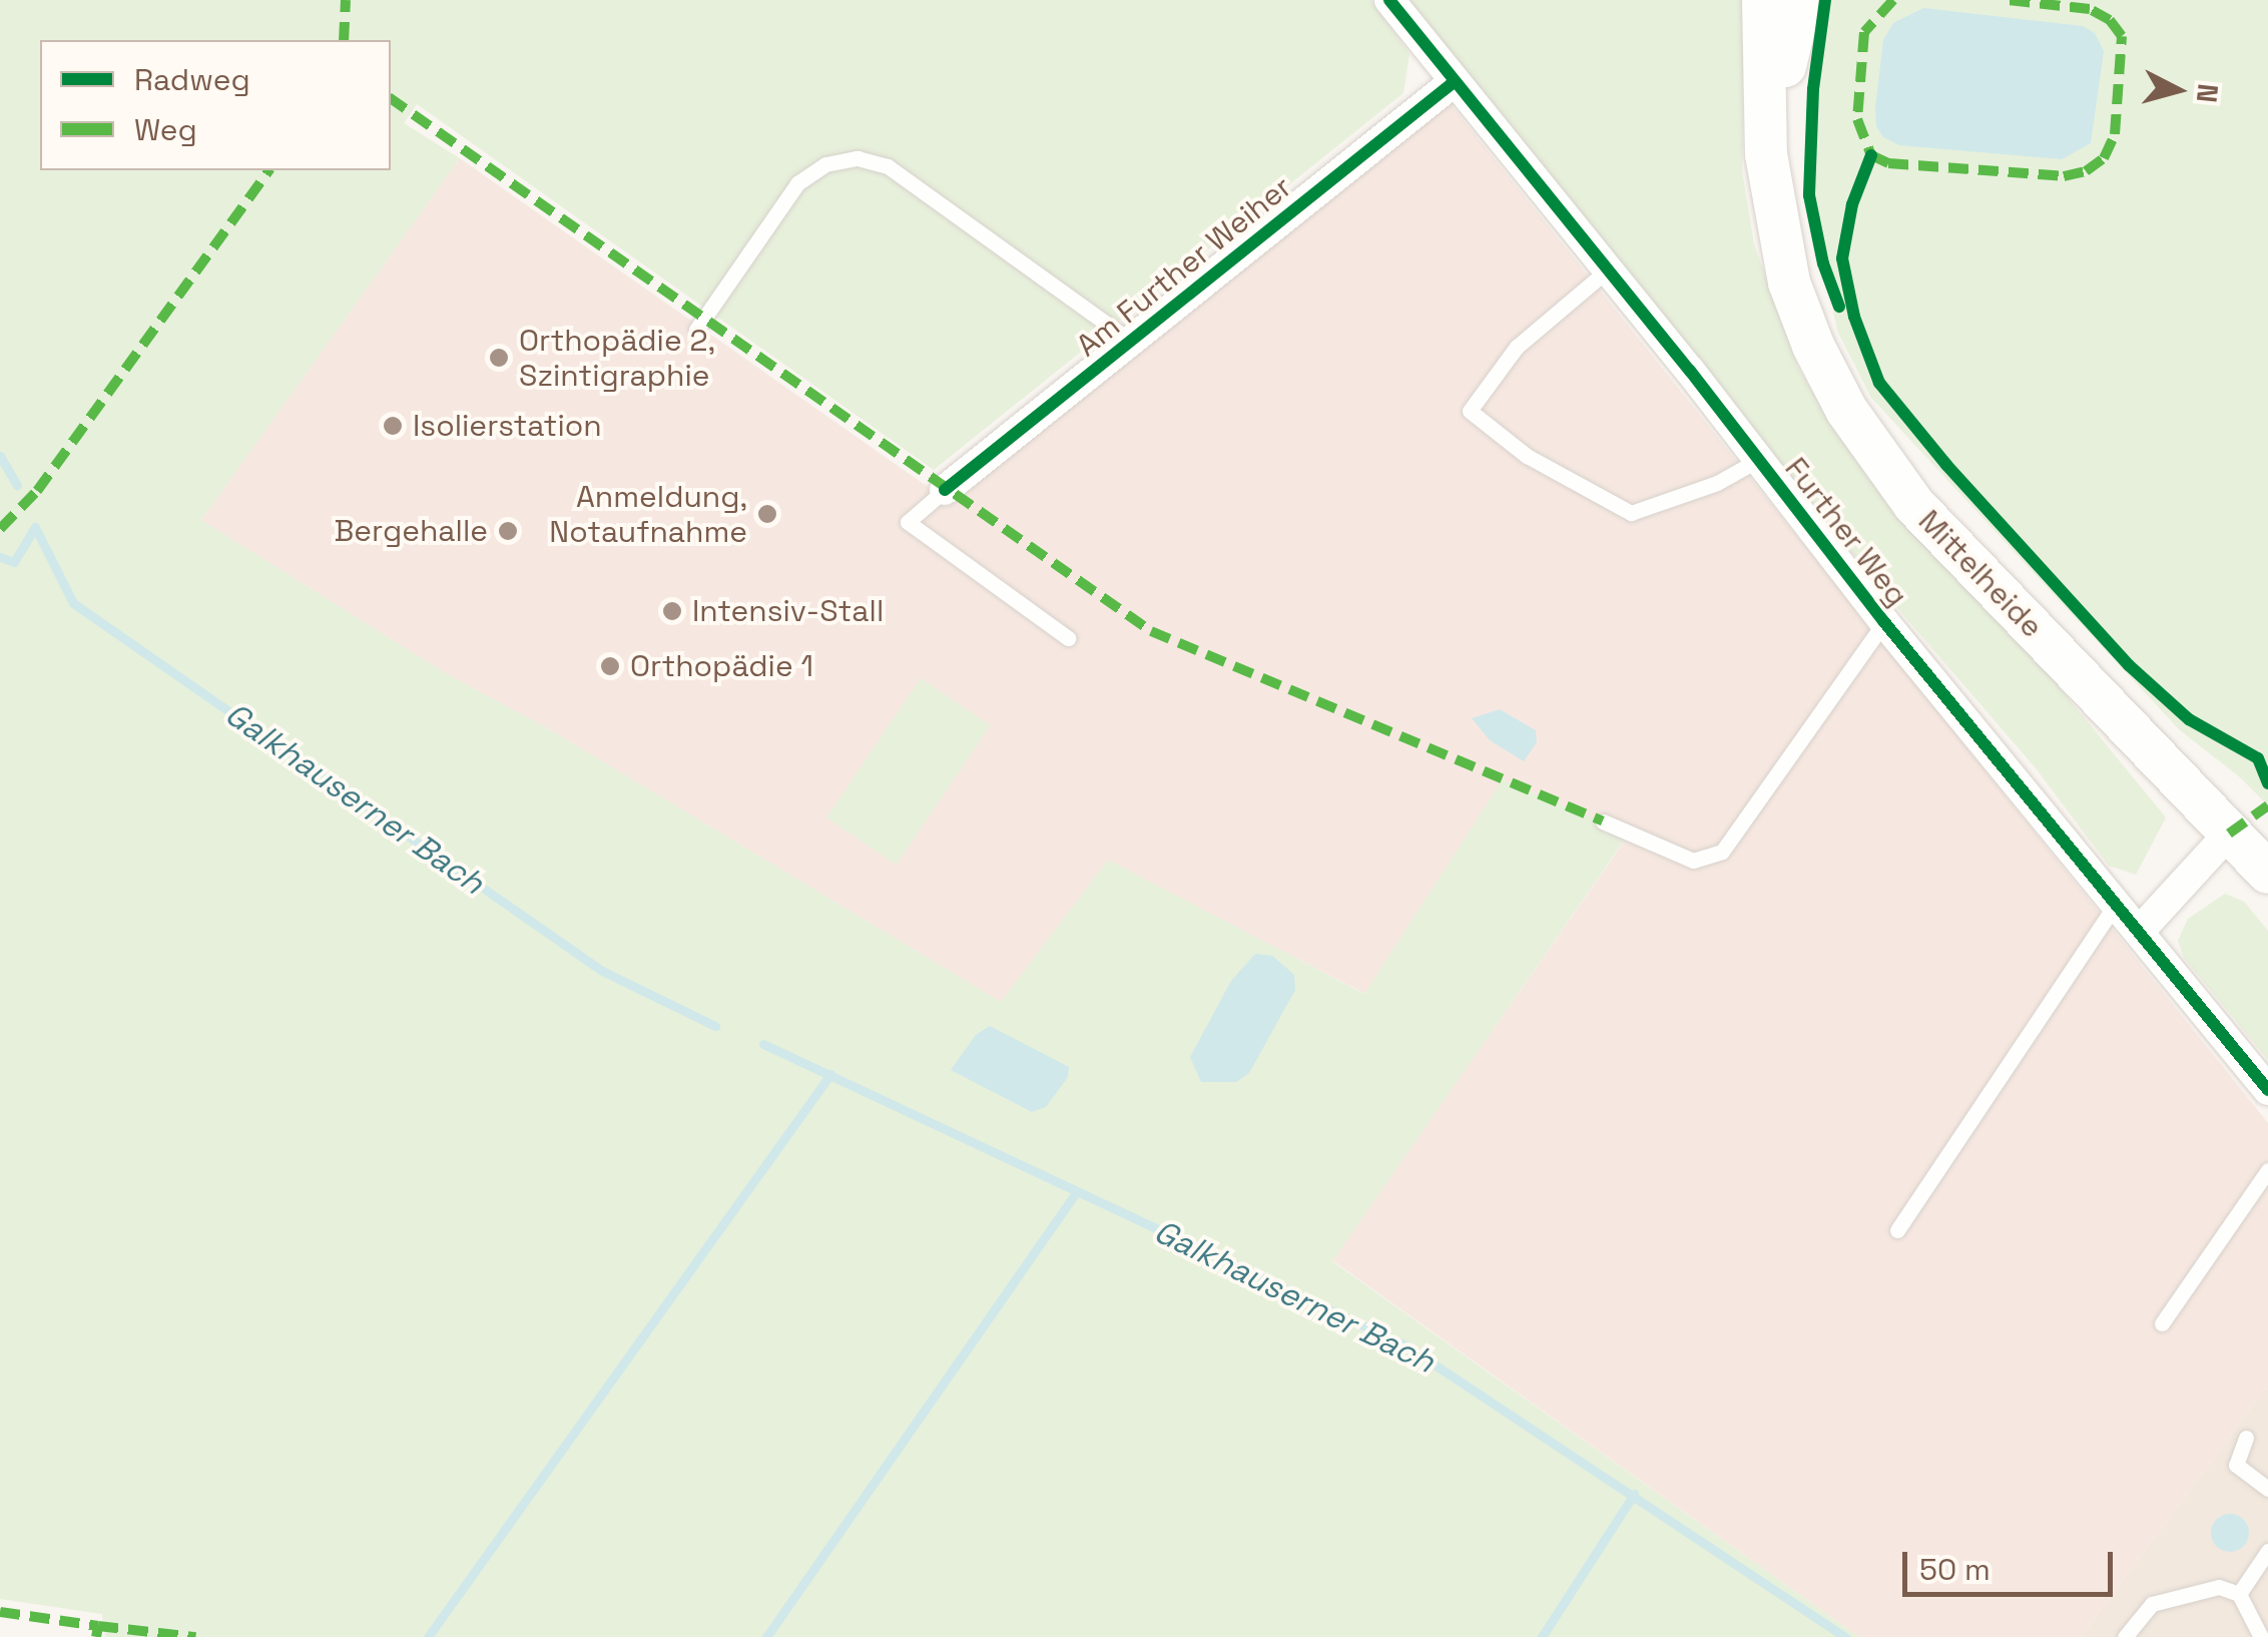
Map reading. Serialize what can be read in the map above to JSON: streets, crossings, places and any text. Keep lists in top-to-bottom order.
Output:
{
  "streets": {
    "main road": ["Mittelheide"],
    "street": ["Am Further Weiher", "Further Weg"]
  },
  "crossings": [
    ["Am Further Weiher", "Further Weg"]
  ],
  "water": ["Galkhauserner Bach"],
  "places": [
    "Orthopädie 2, Szintigraphie",
    "Isolierstation",
    "Anmeldung, Notaufnahme",
    "Bergehalle",
    "Intensiv-Stall",
    "Orthopädie 1"
  ],
  "legend": ["Radweg", "Weg"],
  "scale_bar": "50 m",
  "north": "right"
}
